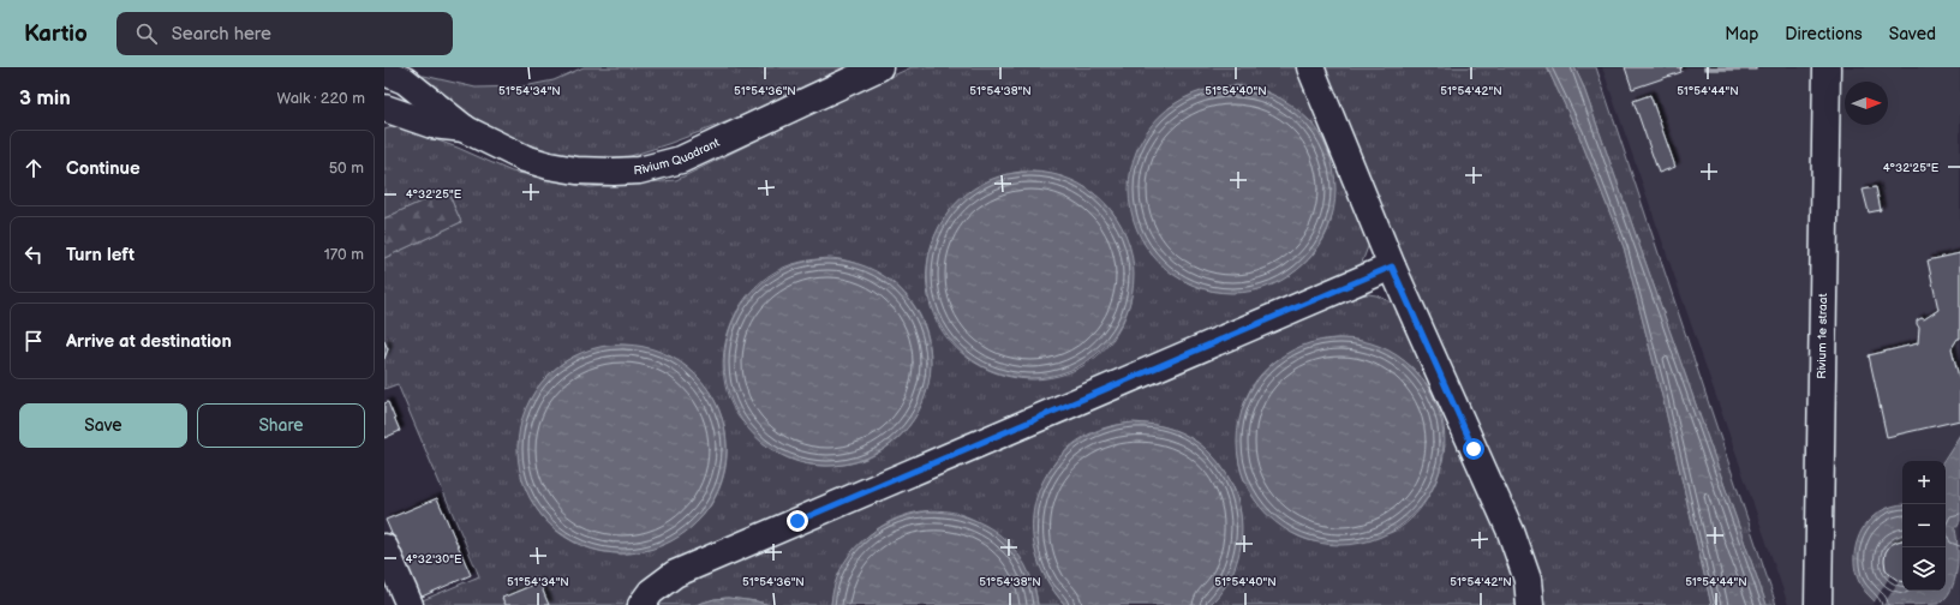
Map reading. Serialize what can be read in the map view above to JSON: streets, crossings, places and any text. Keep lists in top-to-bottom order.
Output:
{
  "streets": {
    "street": ["Rivium Quadrant", "Rivium 1e straat"]
  },
  "north": "right",
  "page": {
    "header": "Kartio",
    "search": "Search here",
    "nav": ["Map", "Directions", "Saved"],
    "heading": ["3 min", "Walk · 220 m"],
    "list": [
      ["Continue", "50 m"],
      ["Turn left", "170 m"],
      "Arrive at destination"
    ],
    "buttons": ["Save", "Share"],
    "map_buttons": ["+", "−"]
  },
  "coordinates": [
    "51°54'34\"N",
    "51°54'36\"N",
    "51°54'38\"N",
    "51°54'40\"N",
    "51°54'42\"N",
    "51°54'44\"N",
    "4°32'25\"E",
    "4°32'30\"E"
  ]
}
